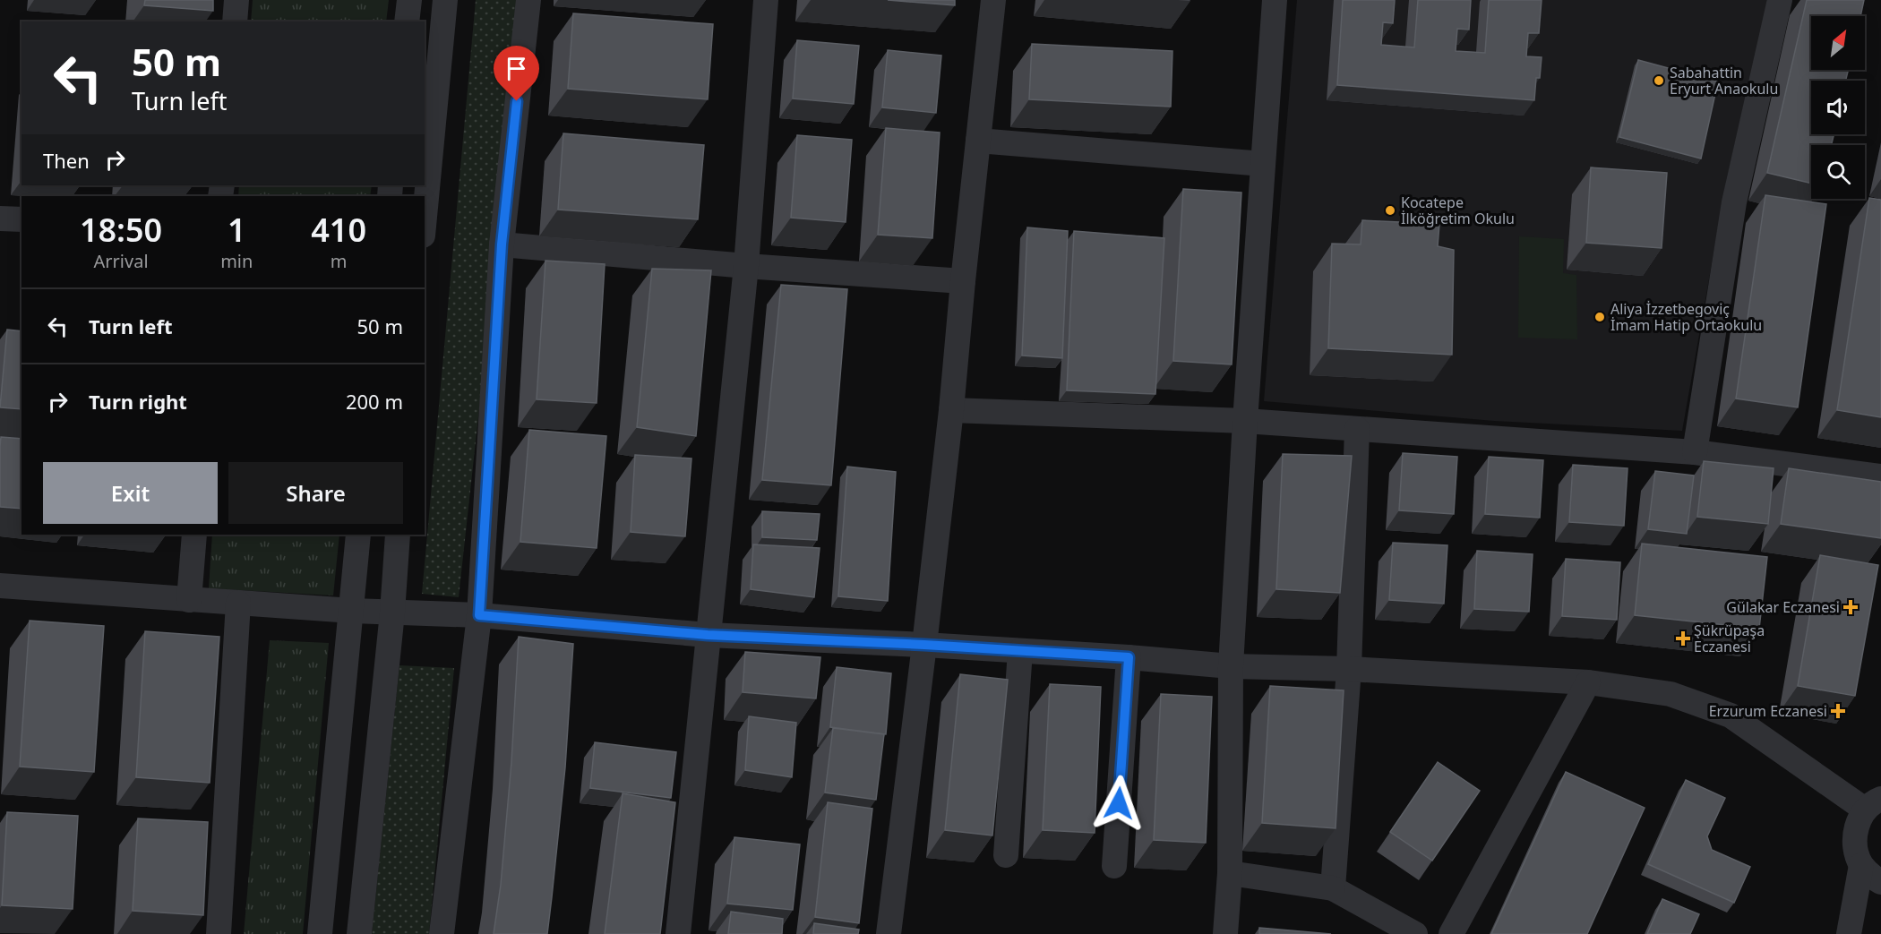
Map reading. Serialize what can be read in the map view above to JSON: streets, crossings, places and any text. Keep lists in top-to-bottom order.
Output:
{
  "places": {
    "other": ["Sabahattin Eryurt Anaokulu", "Kocatepe İlköğretim Okulu", "Aliya İzzetbegoviç İmam Hatip Ortaokulu"],
    "health": ["Gülakar Eczanesi", "Şükrüpaşa Eczanesi", "Erzurum Eczanesi"]
  },
  "north": "top right",
  "page": {
    "turn": ["50 m", "Turn left"],
    "then": "Then",
    "eta": [
      "18:50",
      "Arrival",
      "1",
      "min",
      "410",
      "m"
    ],
    "list": [
      {
        "name": "Turn left",
        "value": "50 m"
      },
      {
        "name": "Turn right",
        "value": "200 m"
      }
    ],
    "buttons": ["Exit", "Share"]
  }
}
